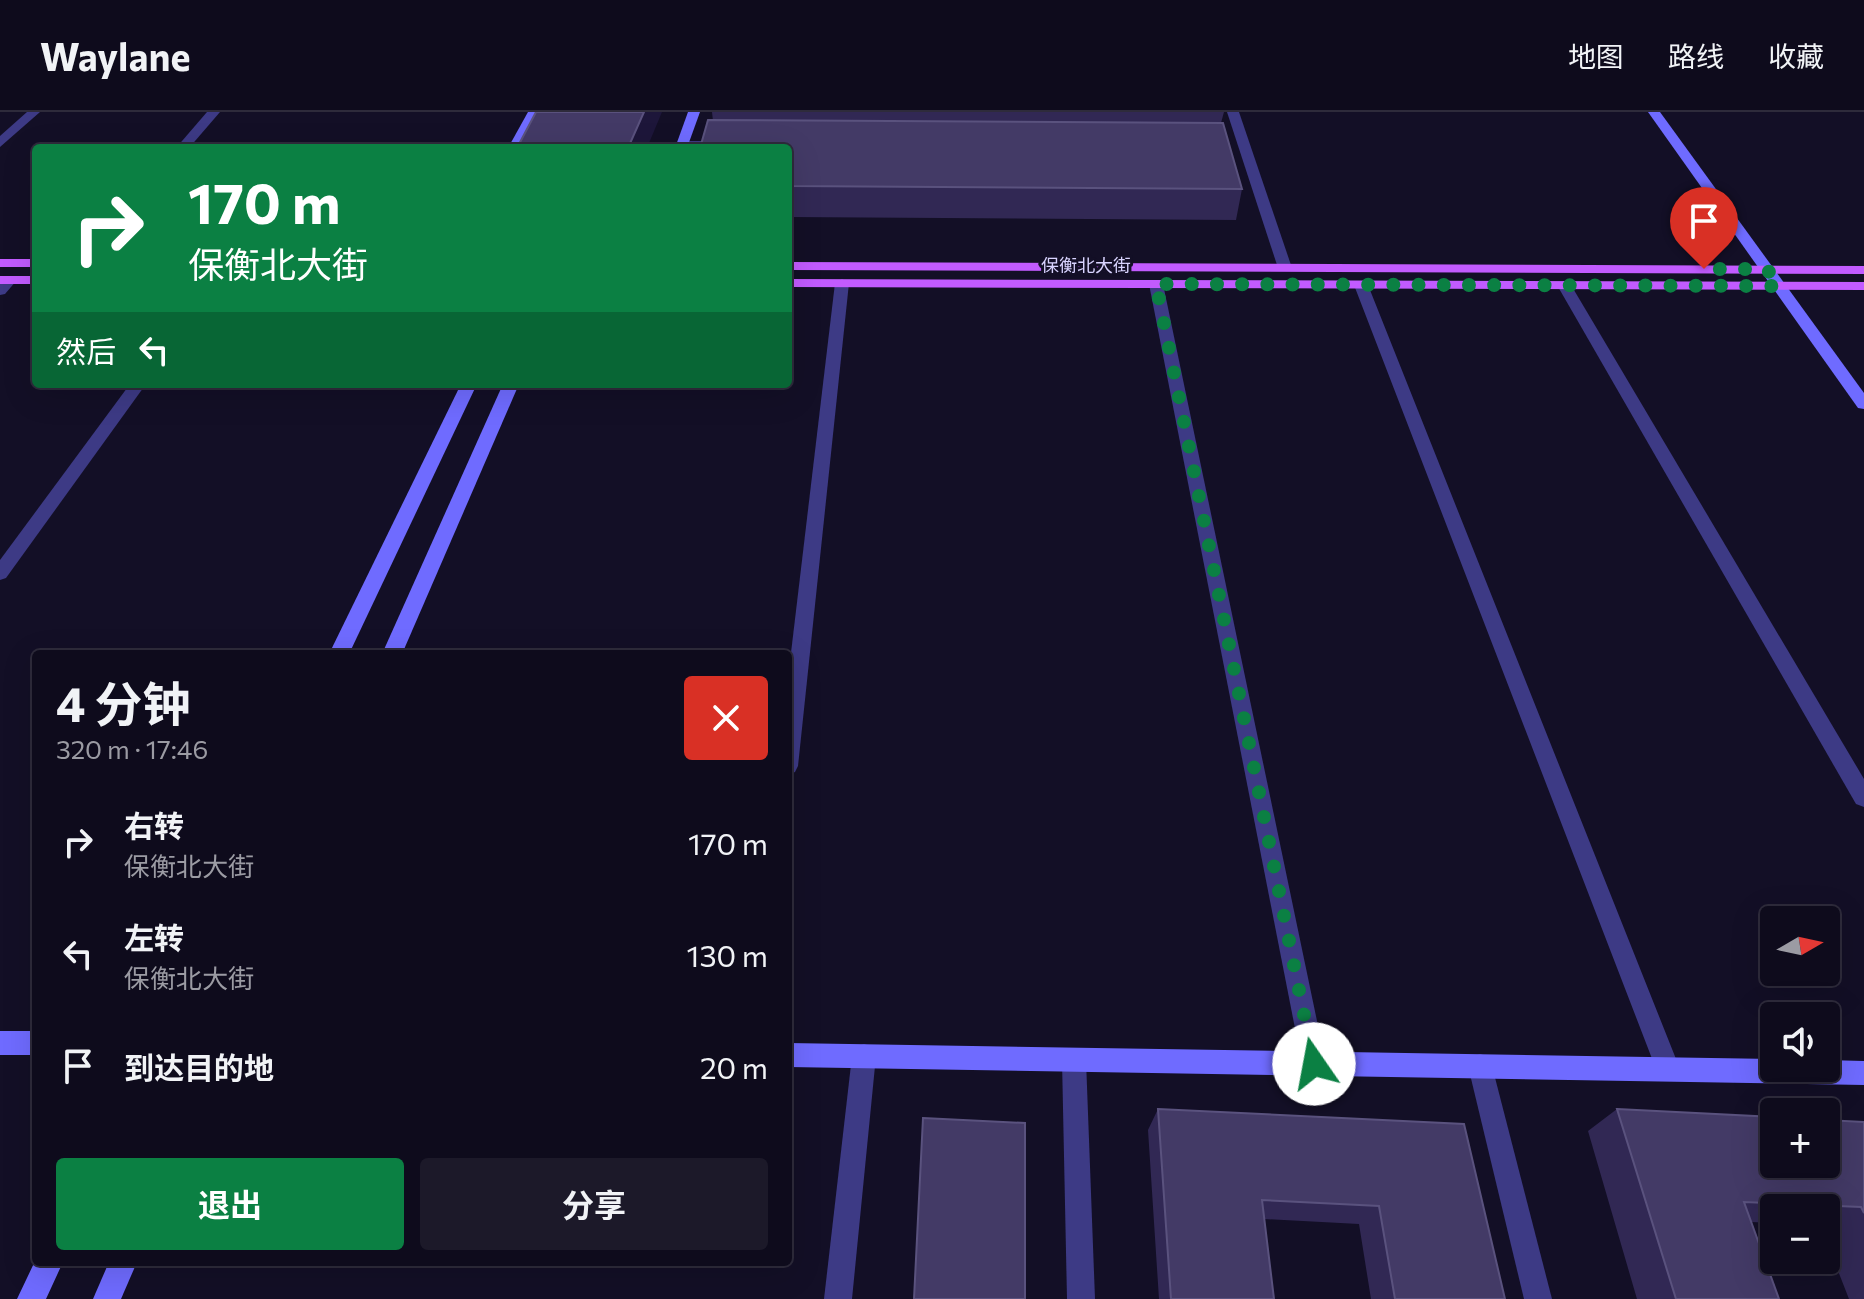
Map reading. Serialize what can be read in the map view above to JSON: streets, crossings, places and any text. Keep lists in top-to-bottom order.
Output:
{
  "streets": {
    "main road": ["保衡北大街"]
  },
  "north": "right",
  "page": {
    "header": "Waylane",
    "nav": ["地图", "路线", "收藏"],
    "turn": ["170 m", "保衡北大街"],
    "then": "然后",
    "heading": ["4 分钟", "320 m · 17:46"],
    "list": [
      {
        "name": "右转",
        "note": "保衡北大街",
        "value": "170 m"
      },
      {
        "name": "左转",
        "note": "保衡北大街",
        "value": "130 m"
      },
      {
        "name": "到达目的地",
        "value": "20 m"
      }
    ],
    "map_buttons": ["+", "−"],
    "buttons": ["退出", "分享"]
  }
}
